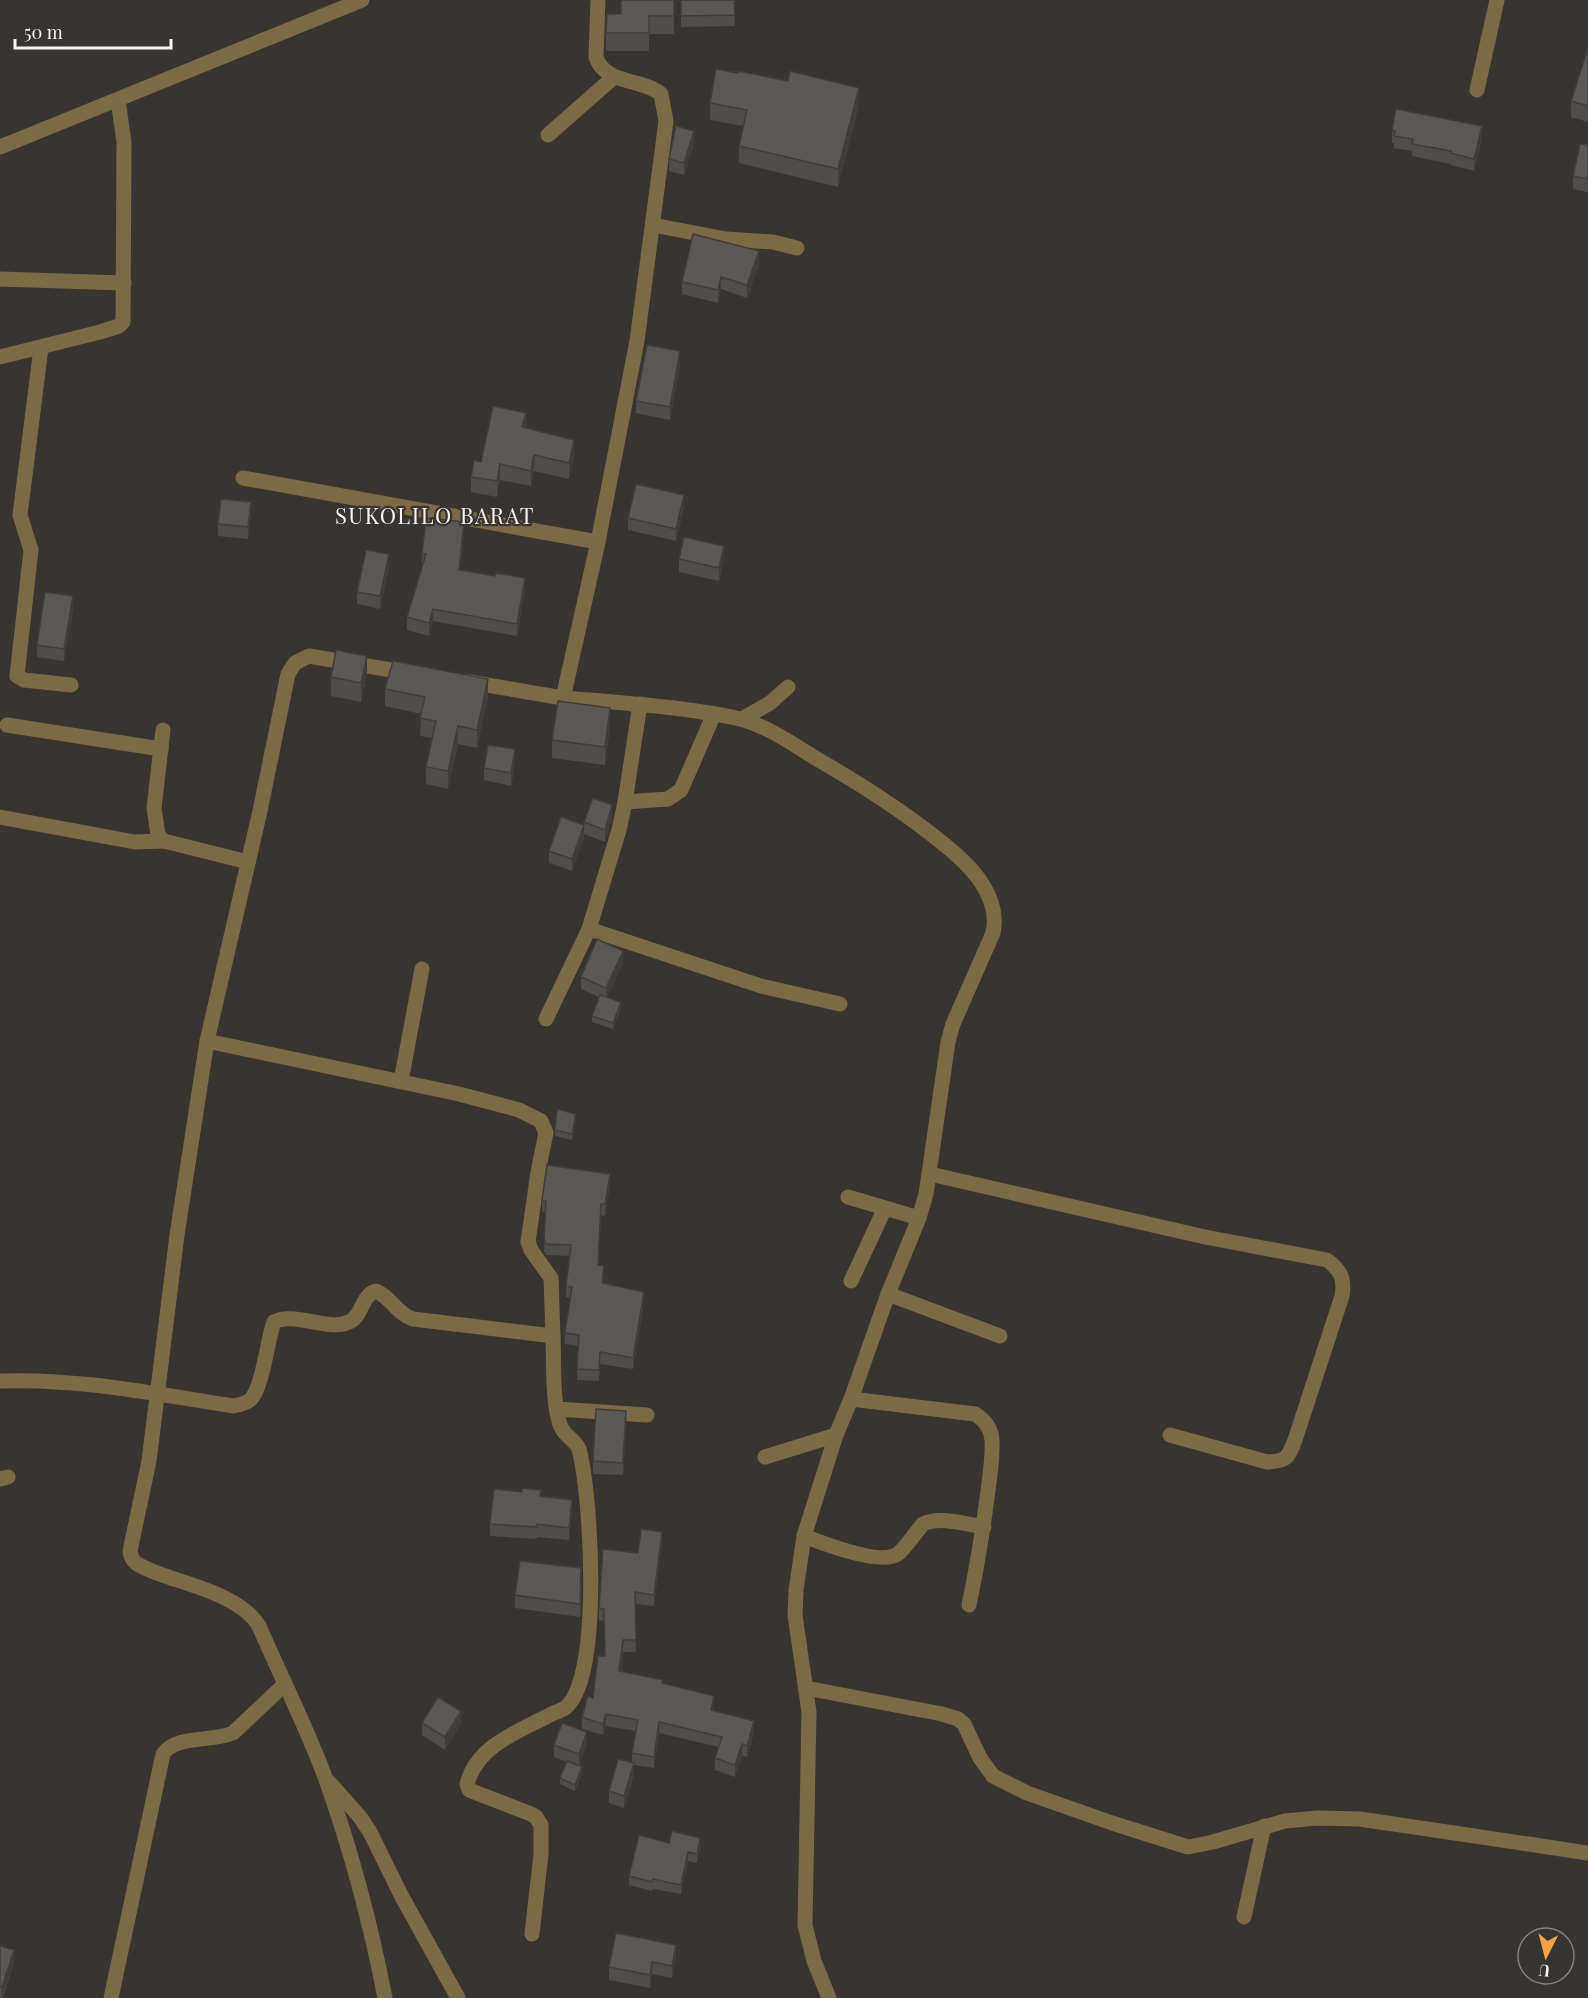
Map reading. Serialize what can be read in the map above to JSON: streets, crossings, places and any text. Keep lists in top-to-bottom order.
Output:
{
  "districts": ["SUKOLILO BARAT"],
  "scale_bar": "50 m",
  "north": "bottom"
}
